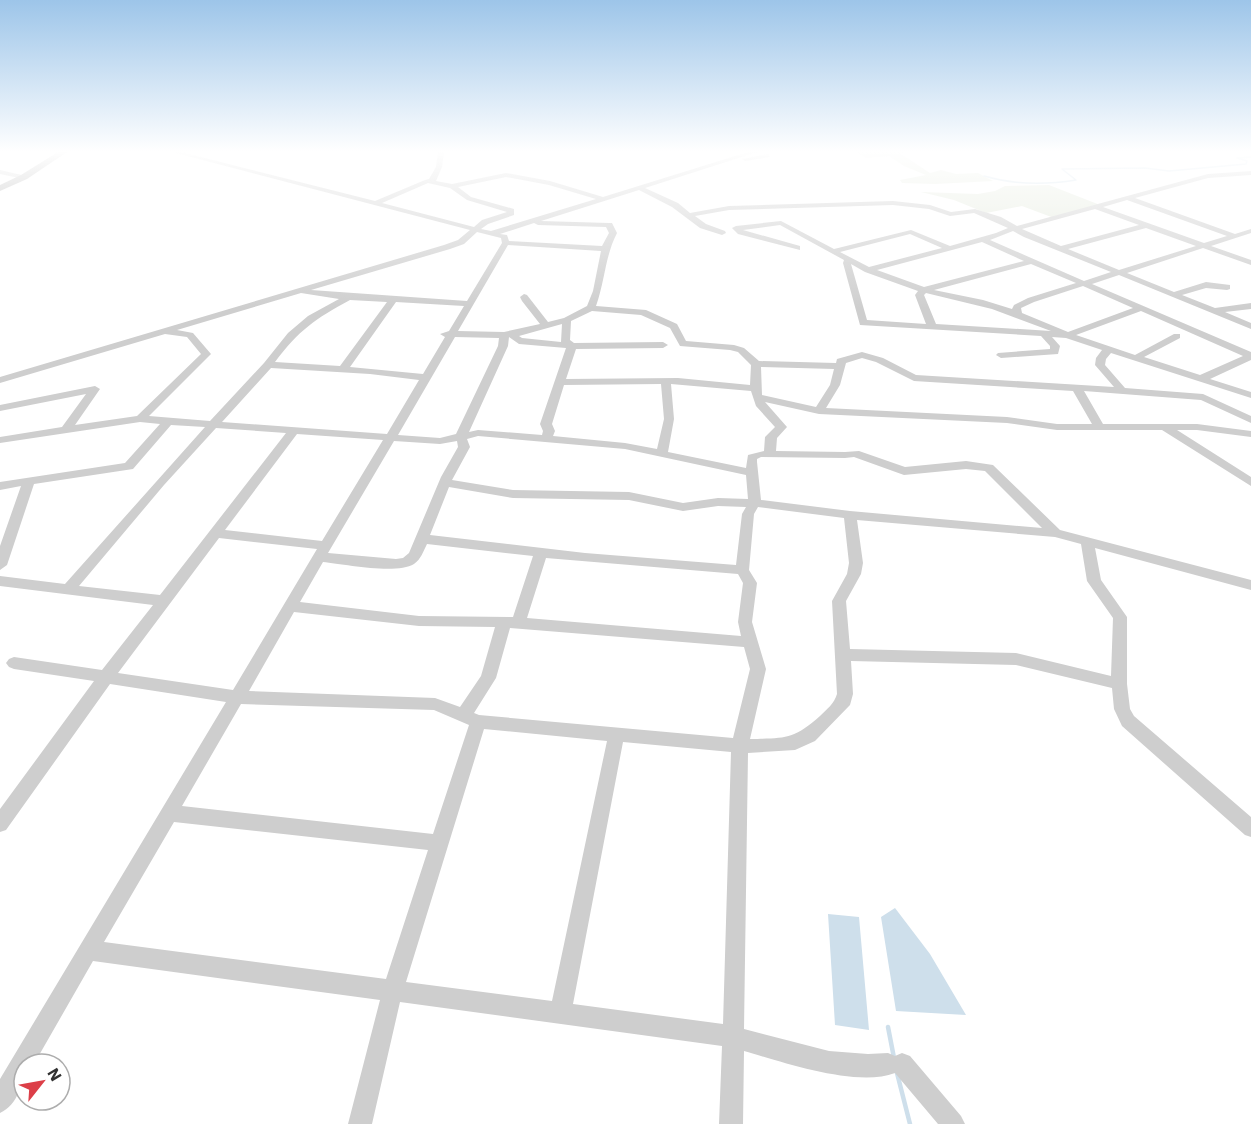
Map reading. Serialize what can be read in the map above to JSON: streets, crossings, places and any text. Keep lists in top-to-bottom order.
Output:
{
  "north": "top right"
}
